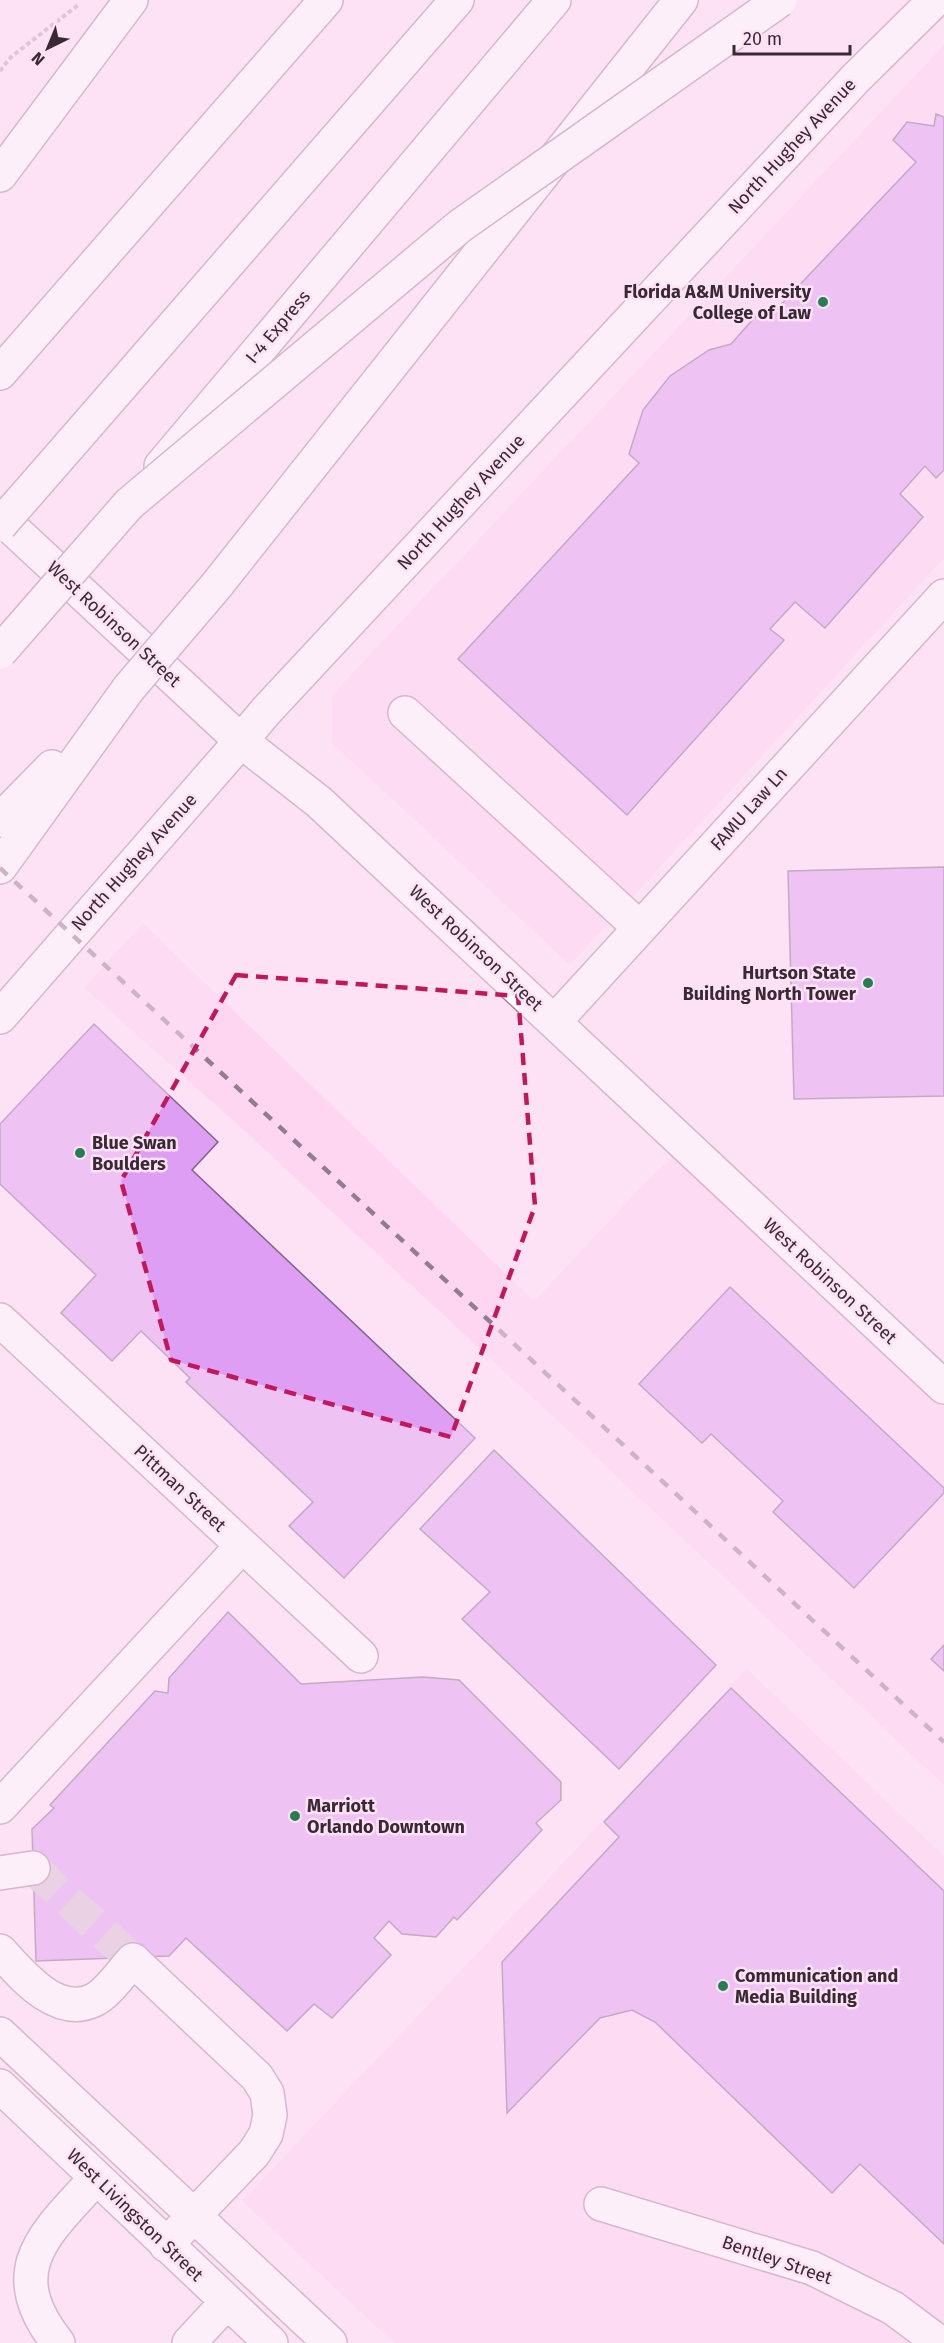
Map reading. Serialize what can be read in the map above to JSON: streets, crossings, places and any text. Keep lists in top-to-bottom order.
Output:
{
  "streets": {
    "main road": [
      "North Hughey Avenue",
      "I-4 Express",
      "West Robinson Street",
      "FAMU Law Ln",
      "Pittman Street",
      "West Livingston Street",
      "Bentley Street"
    ]
  },
  "crossings": [
    ["North Hughey Avenue", "West Robinson Street"],
    ["West Robinson Street", "FAMU Law Ln"]
  ],
  "places": [
    "Florida A&M University College of Law",
    "Hurtson State Building North Tower",
    "Blue Swan Boulders",
    "Marriott Orlando Downtown",
    "Communication and Media Building"
  ],
  "scale_bar": "20 m",
  "north": "bottom left"
}
